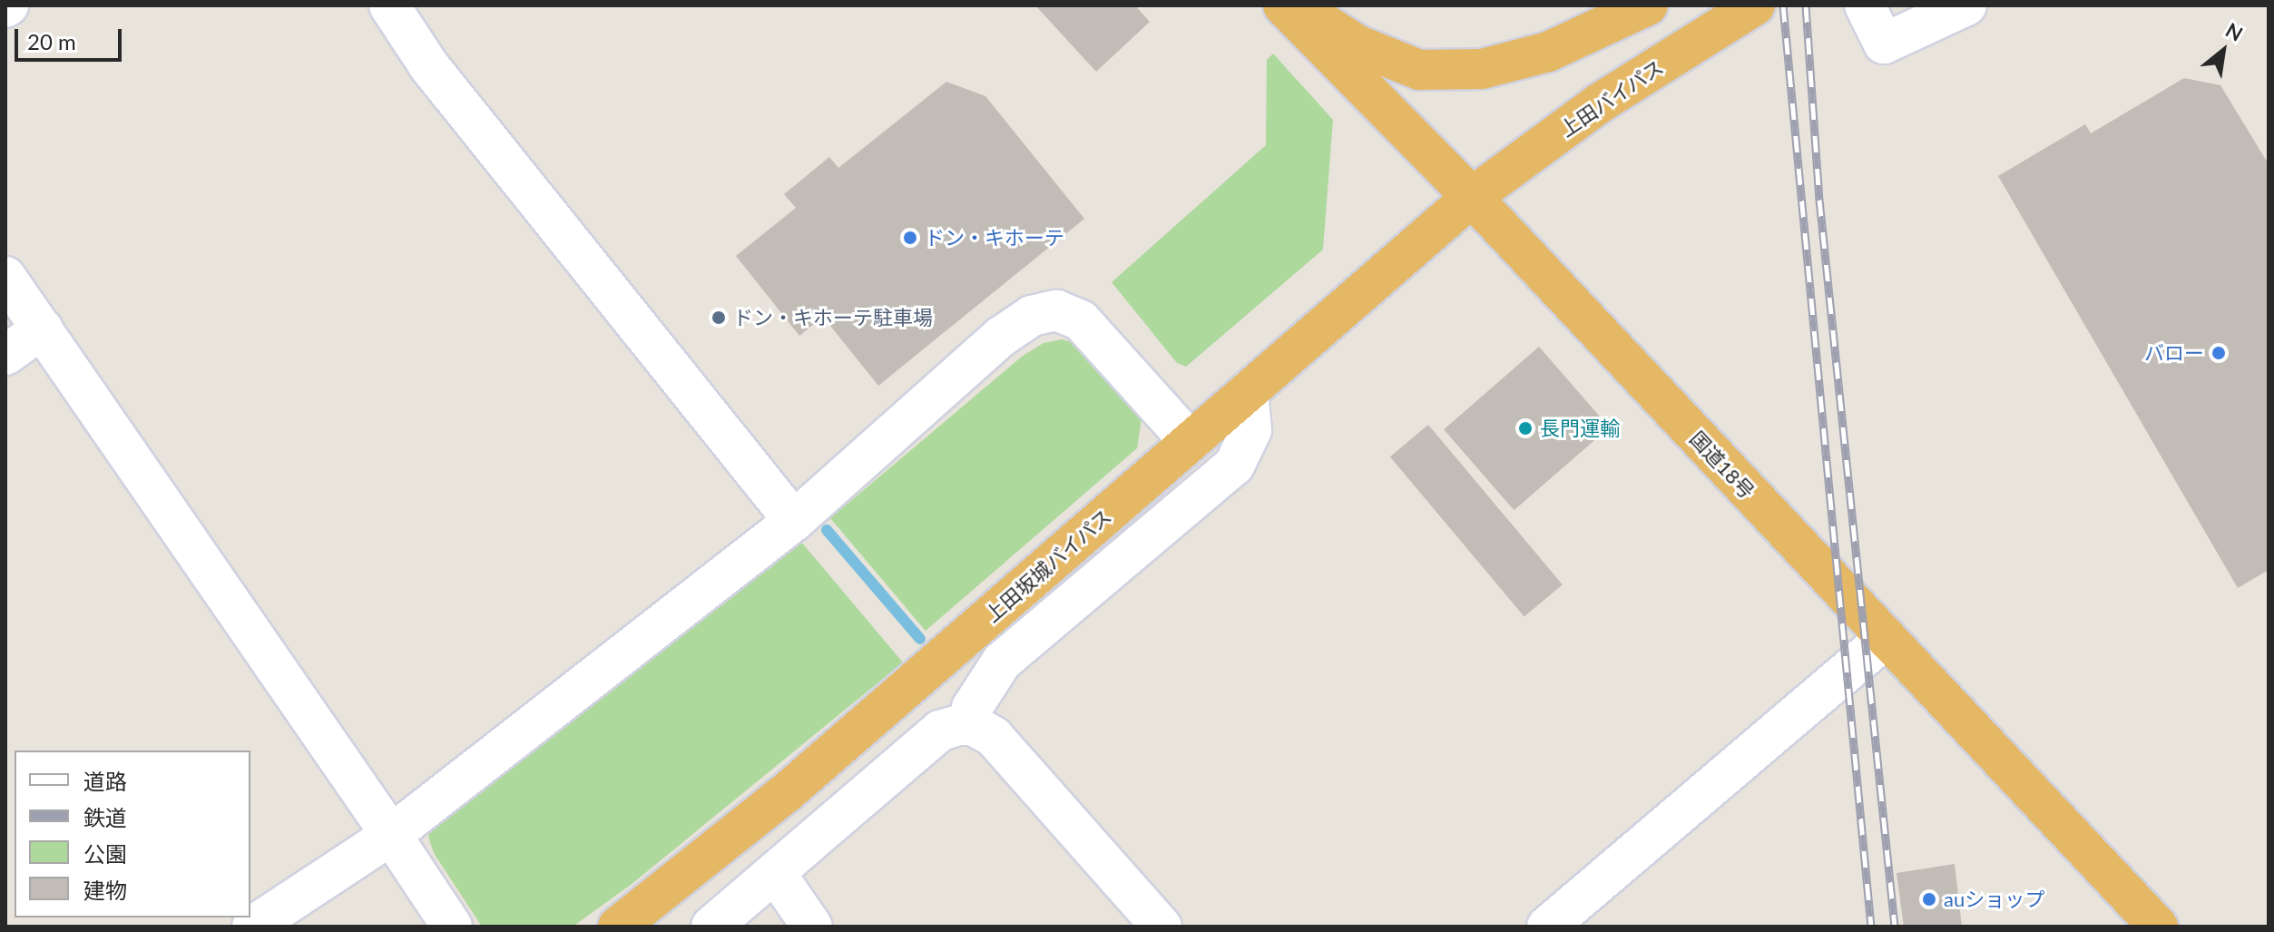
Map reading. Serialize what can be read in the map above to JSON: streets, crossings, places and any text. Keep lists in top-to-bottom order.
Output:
{
  "streets": {
    "highway": ["上田バイパス", "国道18号", "上田坂城バイパス"]
  },
  "crossings": [
    ["上田バイパス", "国道18号"],
    ["上田バイパス", "上田坂城バイパス"],
    ["国道18号", "上田坂城バイパス"]
  ],
  "places": [
    "ドン・キホーテ",
    "ドン・キホーテ駐車場",
    "バロー",
    "長門運輸",
    "auショップ"
  ],
  "legend": [
    "道路",
    "鉄道",
    "公園",
    "建物"
  ],
  "scale_bar": "20 m",
  "north": "top right"
}
